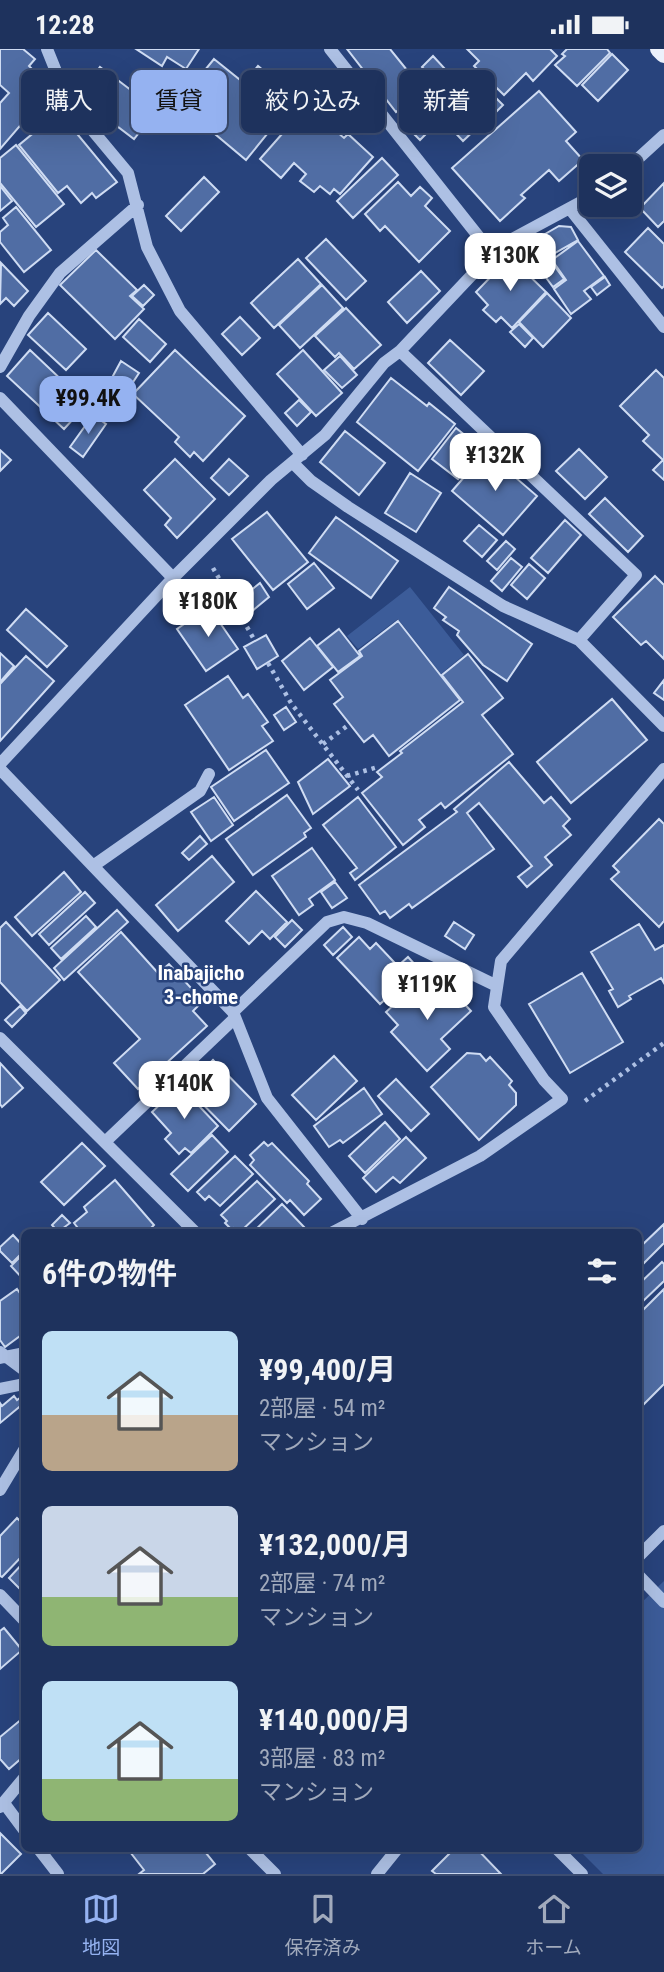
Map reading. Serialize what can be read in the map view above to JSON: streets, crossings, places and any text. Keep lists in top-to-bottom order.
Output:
{
  "districts": ["Inabajicho 3-chome"],
  "page": {
    "status": "12:28",
    "chip": [
      "購入",
      "賃貸",
      "絞り込み",
      "新着"
    ],
    "price": [
      "¥130K",
      "¥99.4K",
      "¥132K",
      "¥180K",
      "¥119K",
      "¥140K"
    ],
    "heading": "6件の物件",
    "list": [
      {
        "name": "¥99,400/月",
        "note": "2部屋 · 54 m² · マンション"
      },
      {
        "name": "¥132,000/月",
        "note": "2部屋 · 74 m² · マンション"
      },
      {
        "name": "¥140,000/月",
        "note": "3部屋 · 83 m² · マンション"
      }
    ],
    "tabs": ["地図", "保存済み", "ホーム"]
  }
}
